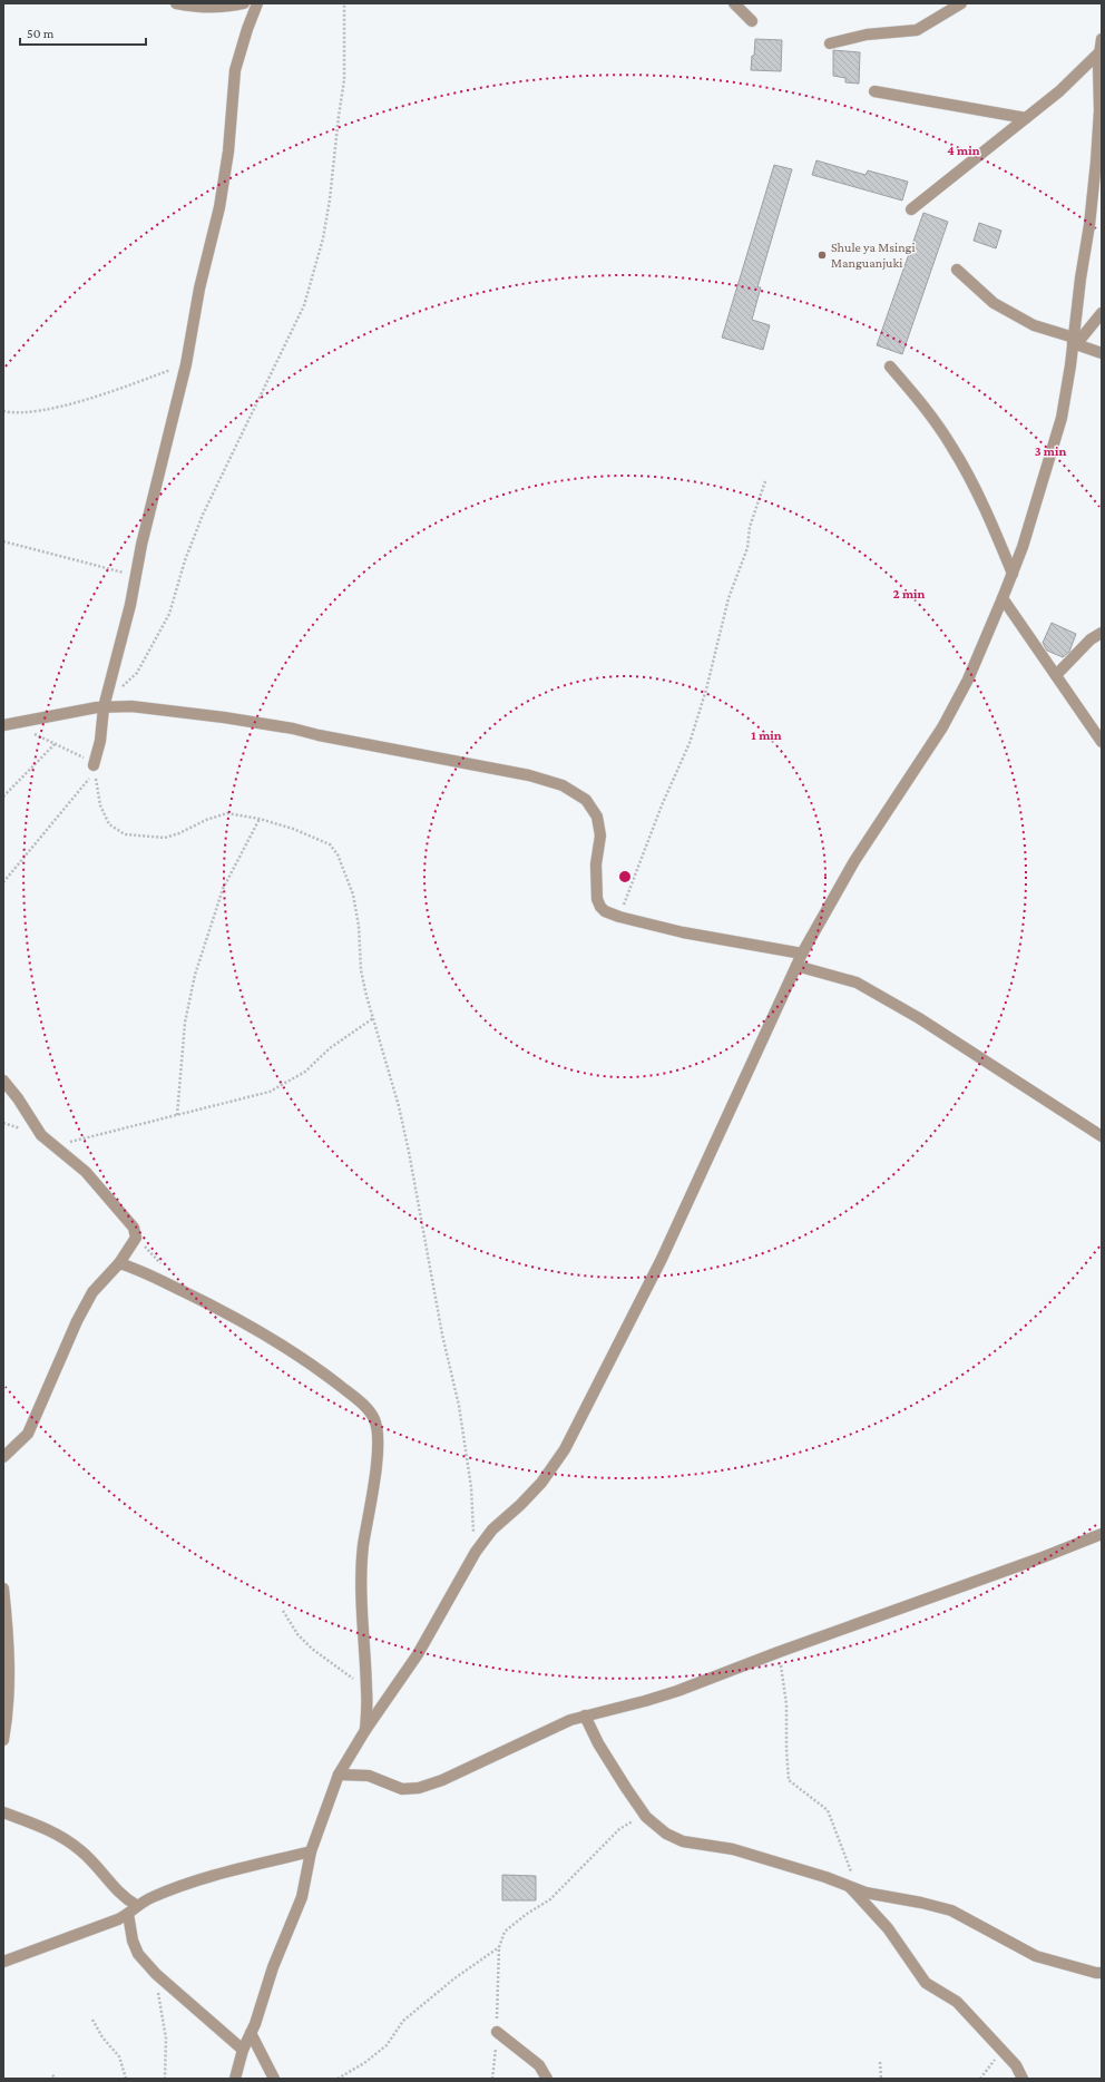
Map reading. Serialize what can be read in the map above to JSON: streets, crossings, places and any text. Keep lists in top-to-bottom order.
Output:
{
  "places": ["Shule ya Msingi Manguanjuki"],
  "scale_bar": "50 m",
  "rings": [
    "4 min",
    "3 min",
    "2 min",
    "1 min"
  ]
}
